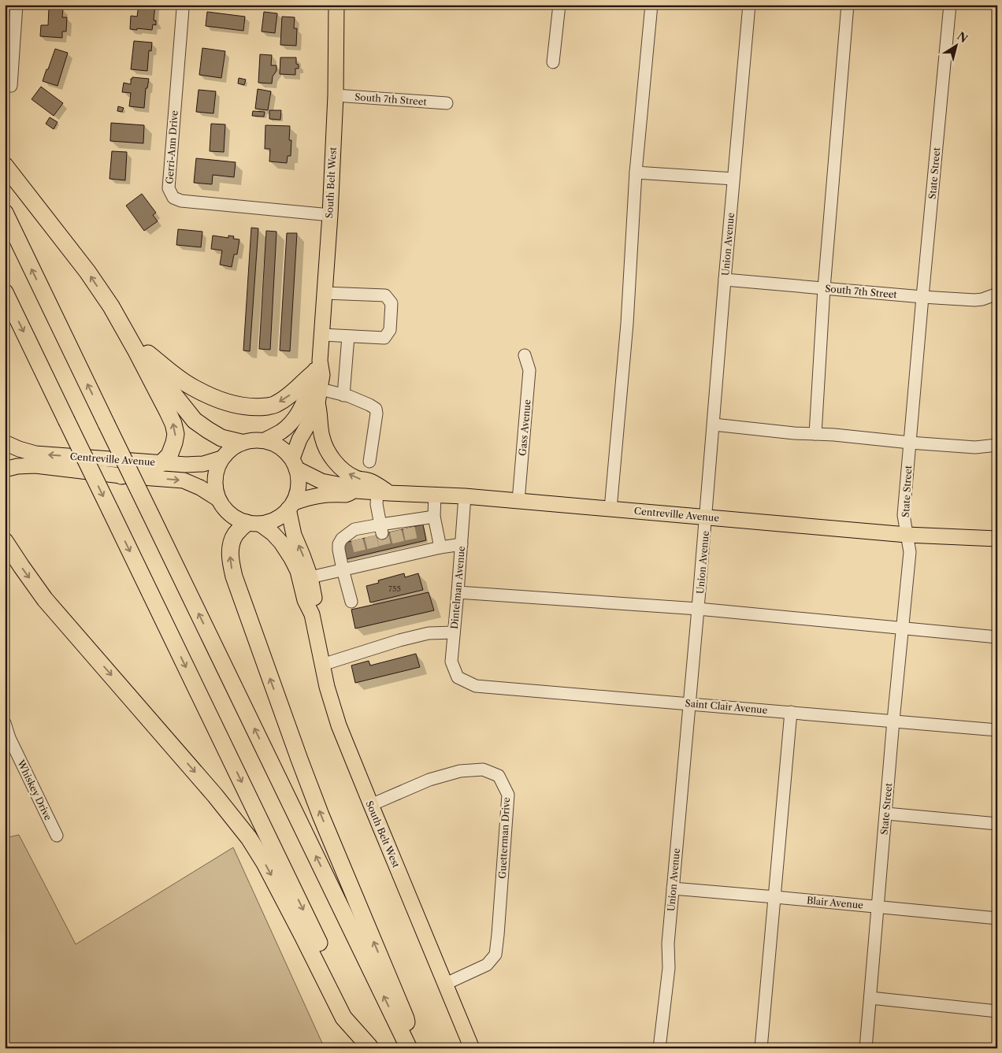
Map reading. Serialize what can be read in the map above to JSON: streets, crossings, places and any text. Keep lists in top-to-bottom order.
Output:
{
  "streets": {
    "main road": ["South Belt West", "Centreville Avenue"],
    "street": [
      "South 7th Street",
      "Gerri-Ann Drive",
      "State Street",
      "Union Avenue",
      "Gass Avenue",
      "Dintelman Avenue",
      "Saint Clair Avenue",
      "Whiskey Drive",
      "Guetterman Drive",
      "Blair Avenue"
    ]
  },
  "crossings": [
    ["South 7th Street", "State Street"],
    ["South 7th Street", "South Belt West"],
    ["South 7th Street", "Union Avenue"],
    ["Gerri-Ann Drive", "South Belt West"],
    ["State Street", "Centreville Avenue"],
    ["State Street", "Saint Clair Avenue"],
    ["State Street", "Blair Avenue"],
    ["South Belt West", "Centreville Avenue"],
    ["South Belt West", "Guetterman Drive"],
    ["Union Avenue", "Centreville Avenue"],
    ["Union Avenue", "Saint Clair Avenue"],
    ["Union Avenue", "Blair Avenue"],
    ["Gass Avenue", "Centreville Avenue"],
    ["Centreville Avenue", "Dintelman Avenue"],
    ["Dintelman Avenue", "Saint Clair Avenue"]
  ],
  "house_numbers": ["755"],
  "north": "top right"
}
